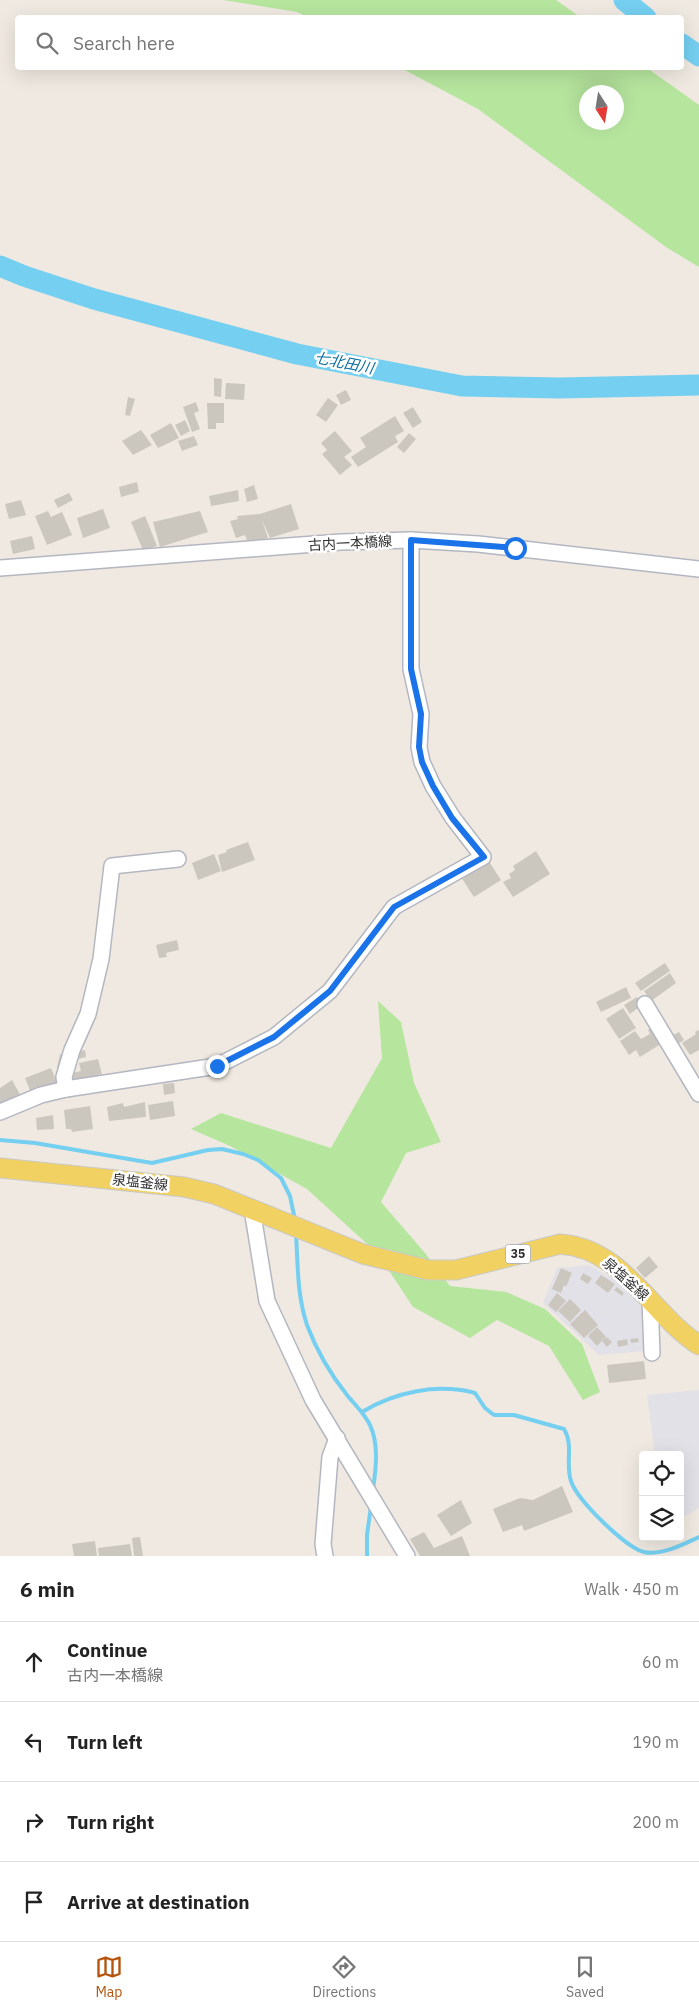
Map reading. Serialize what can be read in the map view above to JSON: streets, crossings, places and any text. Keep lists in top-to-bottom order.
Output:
{
  "streets": {
    "main road": ["泉塩釜線", "35"],
    "street": ["古内一本橋線"]
  },
  "water": ["七北田川"],
  "north": "bottom",
  "page": {
    "search": "Search here",
    "heading": ["6 min", "Walk · 450 m"],
    "list": [
      ["Continue", "古内一本橋線", "60 m"],
      ["Turn left", "190 m"],
      ["Turn right", "200 m"],
      "Arrive at destination"
    ],
    "nav": ["Map", "Directions", "Saved"]
  }
}
